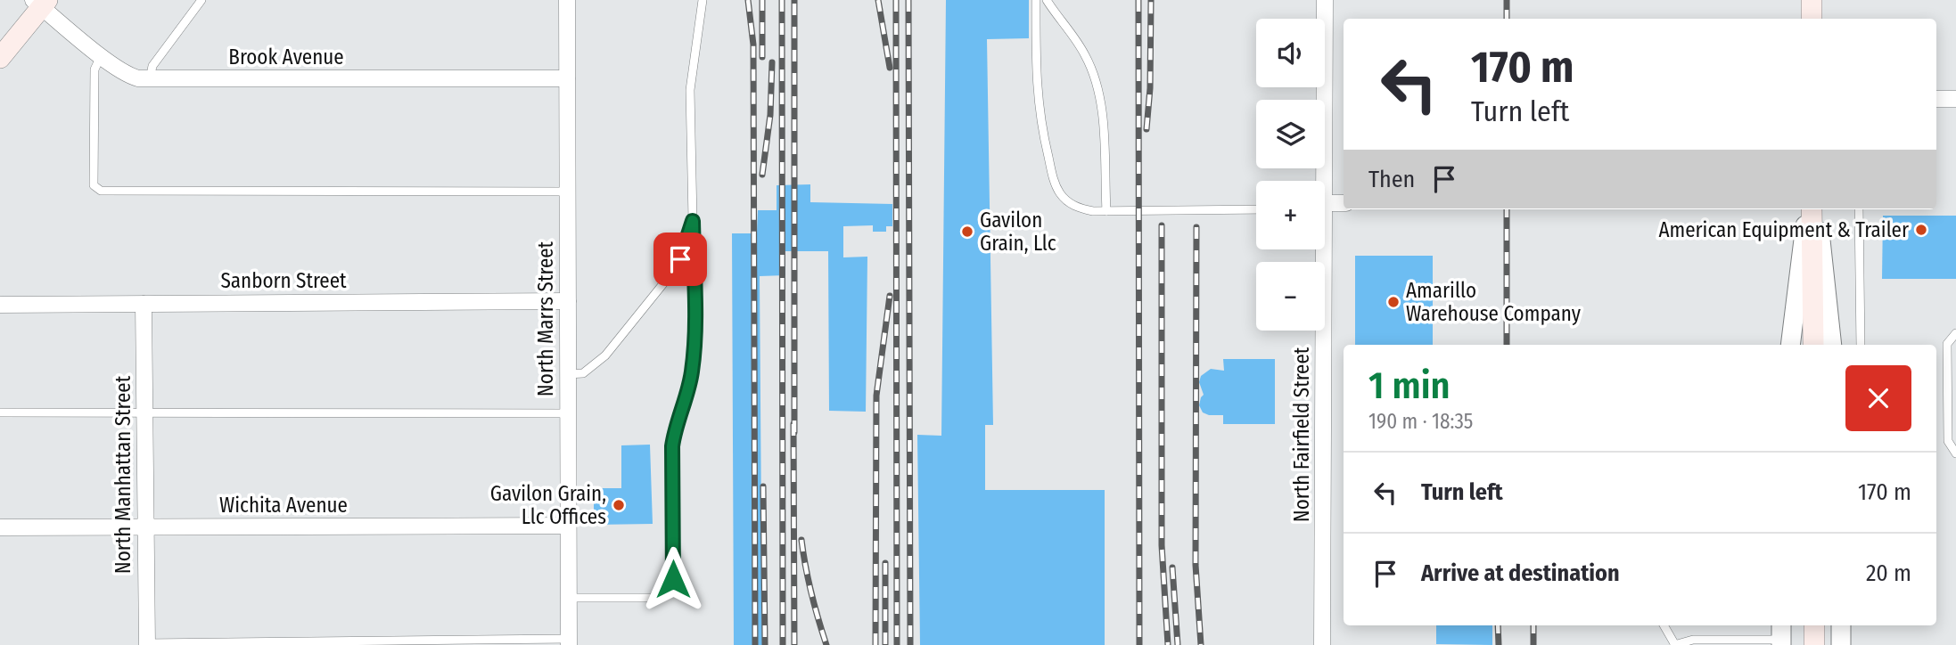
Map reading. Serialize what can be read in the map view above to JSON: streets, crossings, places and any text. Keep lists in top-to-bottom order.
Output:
{
  "streets": {
    "street": [
      "Brook Avenue",
      "Sanborn Street",
      "North Marrs Street",
      "North Fairfield Street",
      "North Manhattan Street",
      "Wichita Avenue"
    ]
  },
  "crossings": [
    ["Brook Avenue", "North Marrs Street"],
    ["Sanborn Street", "North Marrs Street"],
    ["Sanborn Street", "North Manhattan Street"],
    ["North Marrs Street", "Wichita Avenue"],
    ["North Manhattan Street", "Wichita Avenue"]
  ],
  "places": [
    "American Equipment & Trailer",
    "Gavilon Grain, Llc",
    "Amarillo Warehouse Company",
    "Gavilon Grain, Llc Offices"
  ],
  "page": {
    "map_buttons": ["+", "−"],
    "turn": ["170 m", "Turn left"],
    "then": "Then",
    "heading": ["1 min", "190 m · 18:35"],
    "list": [
      {
        "name": "Turn left",
        "value": "170 m"
      },
      {
        "name": "Arrive at destination",
        "value": "20 m"
      }
    ]
  }
}
